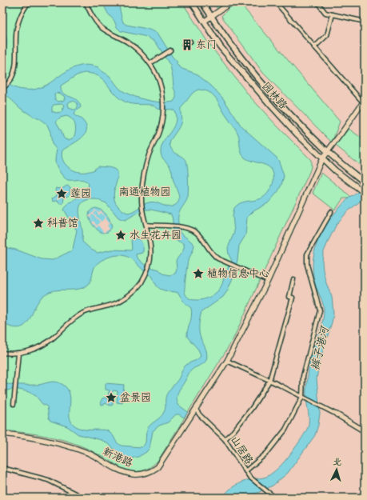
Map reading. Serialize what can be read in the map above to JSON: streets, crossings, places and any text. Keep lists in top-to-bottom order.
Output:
{
  "streets": {
    "main road": ["园林路"],
    "street": ["山居路", "新港路"]
  },
  "crossings": [
    ["园林路", "新港路"],
    ["山居路", "新港路"]
  ],
  "water": ["裤子港河"],
  "parks": ["南通植物园"],
  "places": {
    "building": ["东门"],
    "place": [
      "莲园",
      "科普馆",
      "水生花卉园",
      "植物信息中心",
      "盆景园"
    ]
  },
  "north": "top"
}
